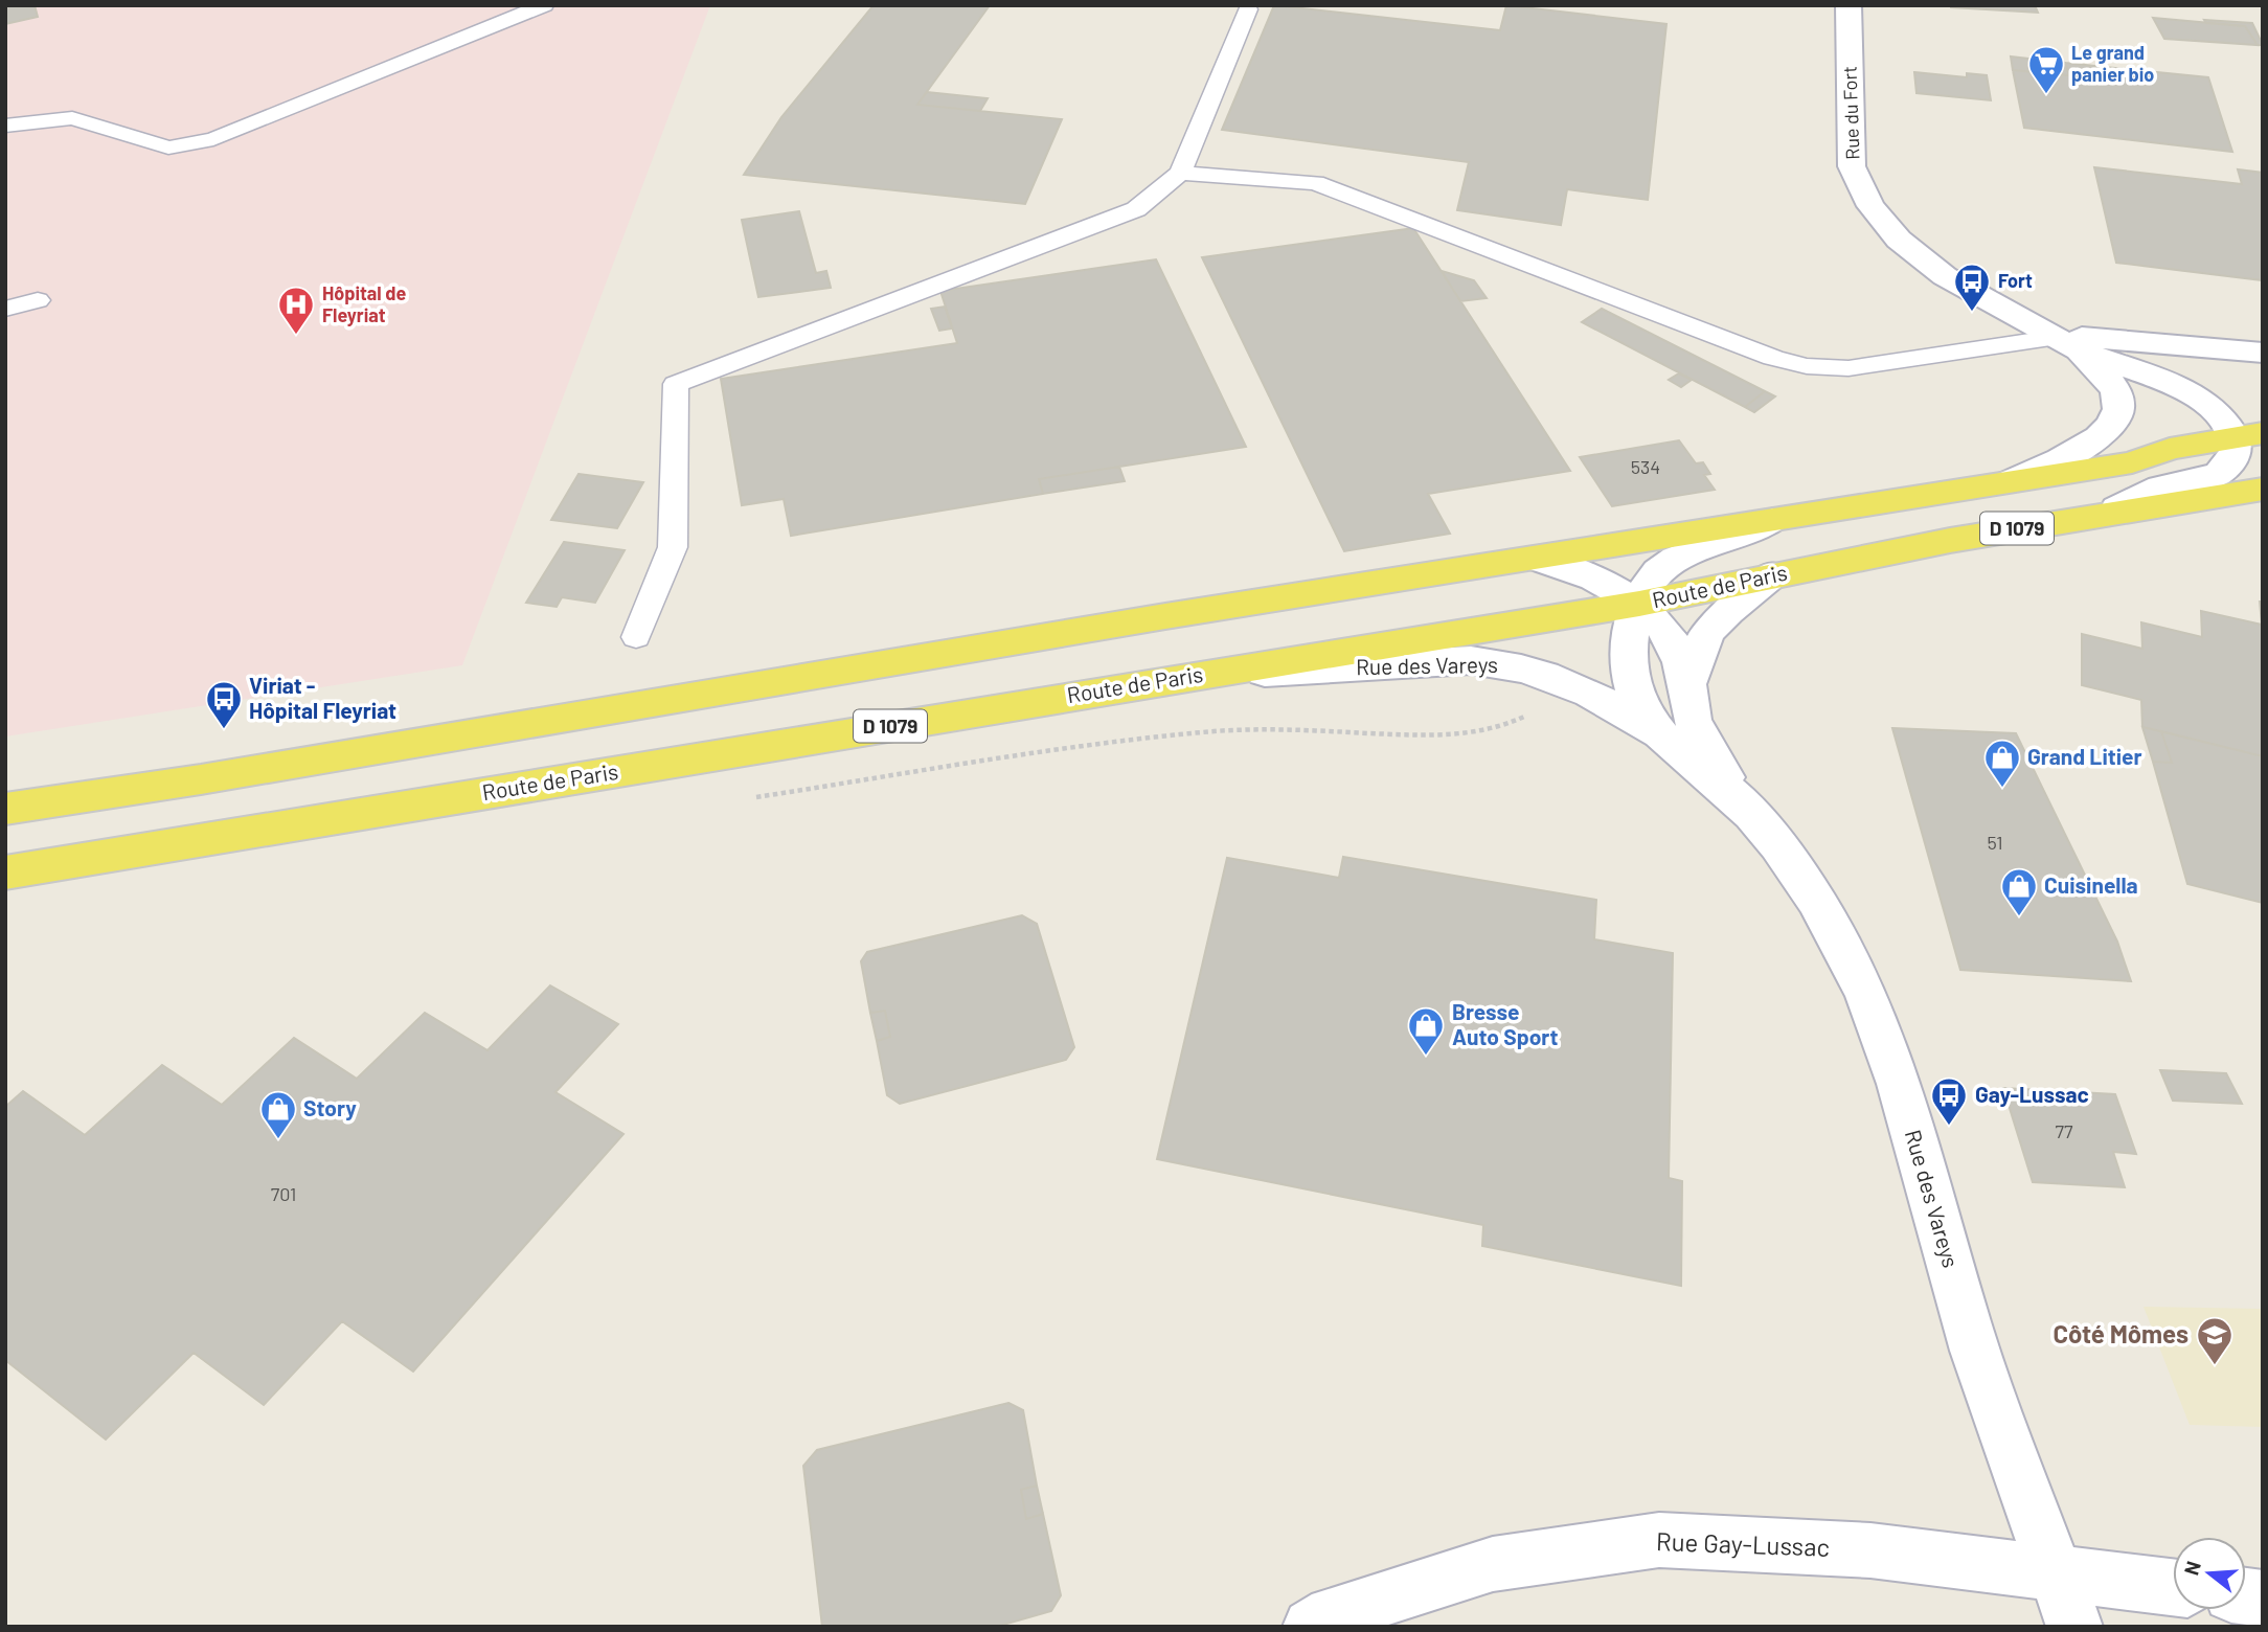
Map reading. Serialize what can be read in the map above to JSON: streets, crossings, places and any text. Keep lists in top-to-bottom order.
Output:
{
  "streets": {
    "main road": ["D 1079", "Route de Paris"],
    "street": ["Rue du Fort", "Rue des Vareys", "Rue Gay-Lussac"]
  },
  "crossings": [
    ["Rue du Fort", "D 1079"],
    ["D 1079", "Rue des Vareys"],
    ["Route de Paris", "Rue des Vareys"],
    ["Rue des Vareys", "Rue Gay-Lussac"]
  ],
  "places": {
    "supermarket": ["Le grand panier bio"],
    "bus stop": ["Fort", "Viriat - Hôpital Fleyriat", "Gay-Lussac"],
    "hospital": ["Hôpital de Fleyriat"],
    "shop": [
      "Grand Litier",
      "Cuisinella",
      "Bresse Auto Sport",
      "Story"
    ],
    "school or university": ["Côté Mômes"]
  },
  "house_numbers": [
    "534",
    "51",
    "77",
    "701"
  ],
  "north": "left"
}
